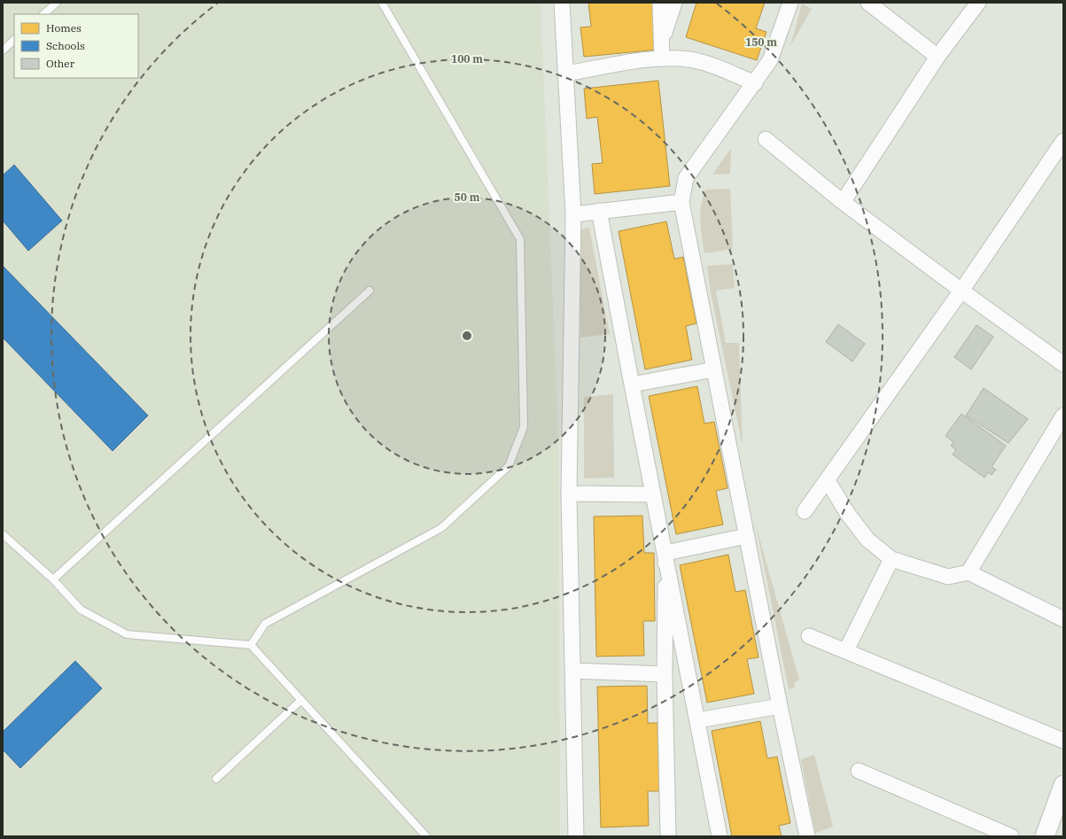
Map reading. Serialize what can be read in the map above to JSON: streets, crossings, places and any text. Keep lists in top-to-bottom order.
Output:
{
  "legend": ["Homes", "Schools", "Other"],
  "rings": ["150 m", "100 m", "50 m"]
}
